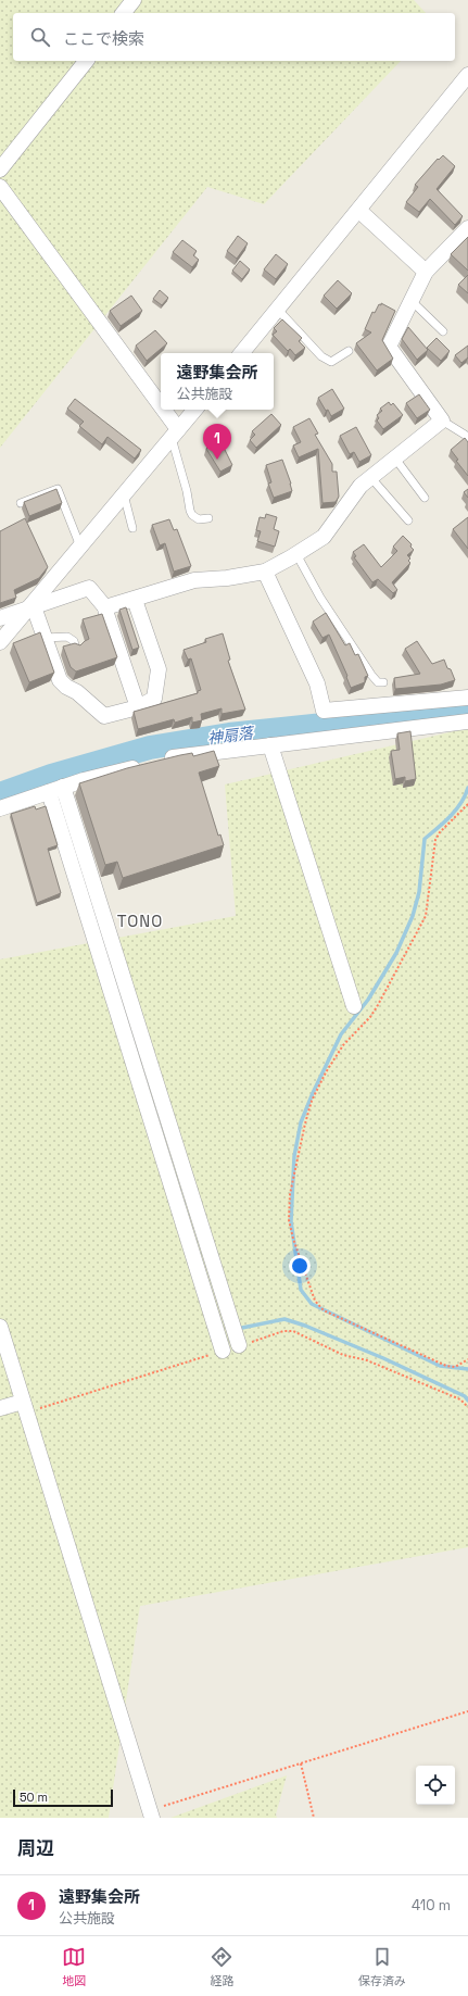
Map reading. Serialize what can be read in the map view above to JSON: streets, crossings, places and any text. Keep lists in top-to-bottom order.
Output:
{
  "districts": ["TONO"],
  "water": ["神扇落"],
  "scale_bar": "50 m",
  "page": {
    "search": "ここで検索",
    "popup": ["遠野集会所", "公共施設"],
    "pins": "1",
    "scale": "50 m",
    "heading": "周辺",
    "list": [
      {
        "mark": "1",
        "name": "遠野集会所",
        "note": "公共施設",
        "value": "410 m"
      }
    ],
    "nav": ["地図", "経路", "保存済み"]
  }
}
